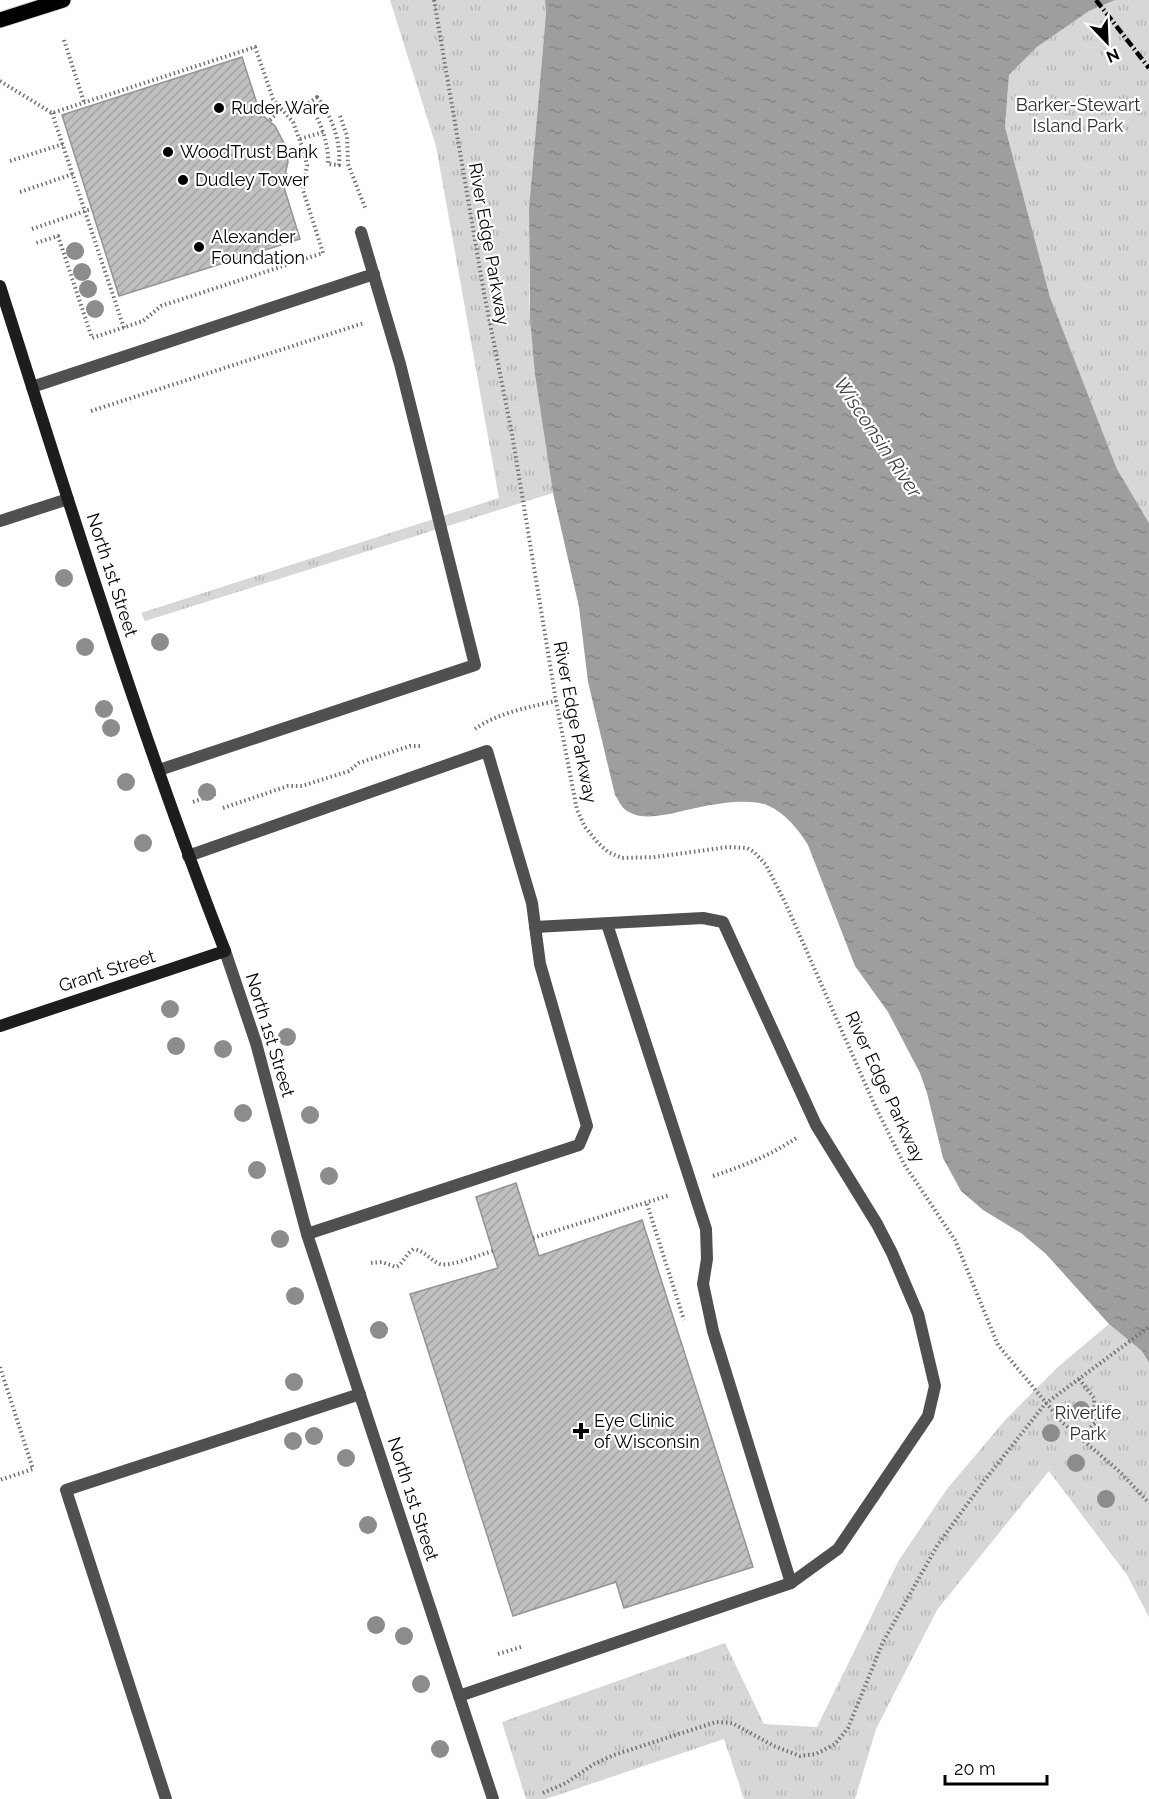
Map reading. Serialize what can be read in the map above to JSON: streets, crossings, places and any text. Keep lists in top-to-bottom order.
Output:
{
  "streets": {
    "street": ["North 1st Street", "Grant Street"],
    "path": ["River Edge Parkway"]
  },
  "crossings": [
    ["North 1st Street", "Grant Street"]
  ],
  "water": ["Wisconsin River"],
  "parks": ["Barker-Stewart Island Park", "Riverlife Park"],
  "places": {
    "other": [
      "Ruder Ware",
      "WoodTrust Bank",
      "Dudley Tower",
      "Alexander Foundation"
    ],
    "health": ["Eye Clinic of Wisconsin"]
  },
  "scale_bar": "20 m",
  "north": "bottom right"
}
